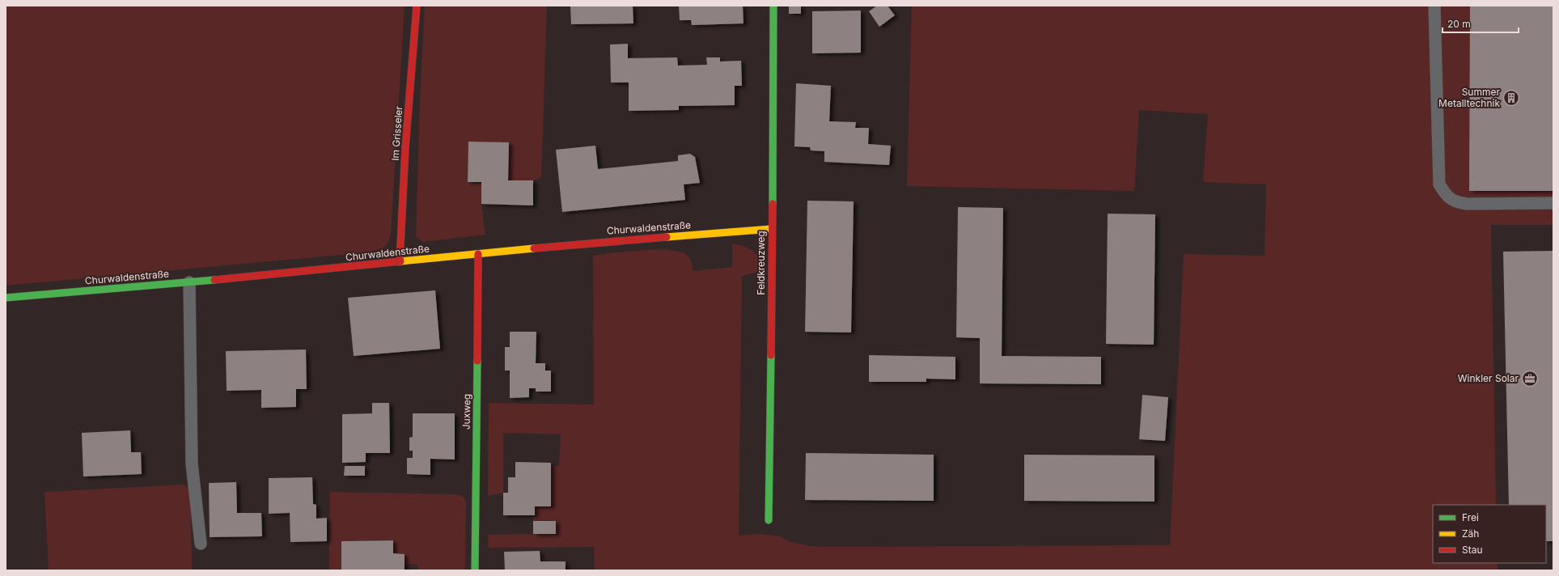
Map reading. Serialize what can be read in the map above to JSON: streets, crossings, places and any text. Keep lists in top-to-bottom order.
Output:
{
  "streets": {
    "street": [
      "Im Grisseler",
      "Churwaldenstraße",
      "Feldkreuzweg",
      "Juxweg"
    ]
  },
  "crossings": [
    ["Im Grisseler", "Churwaldenstraße"],
    ["Churwaldenstraße", "Feldkreuzweg"],
    ["Churwaldenstraße", "Juxweg"]
  ],
  "places": {
    "building": ["Summer Metalltechnik"],
    "office": ["Winkler Solar"]
  },
  "legend": ["Frei", "Zäh", "Stau"],
  "scale_bar": "20 m"
}
